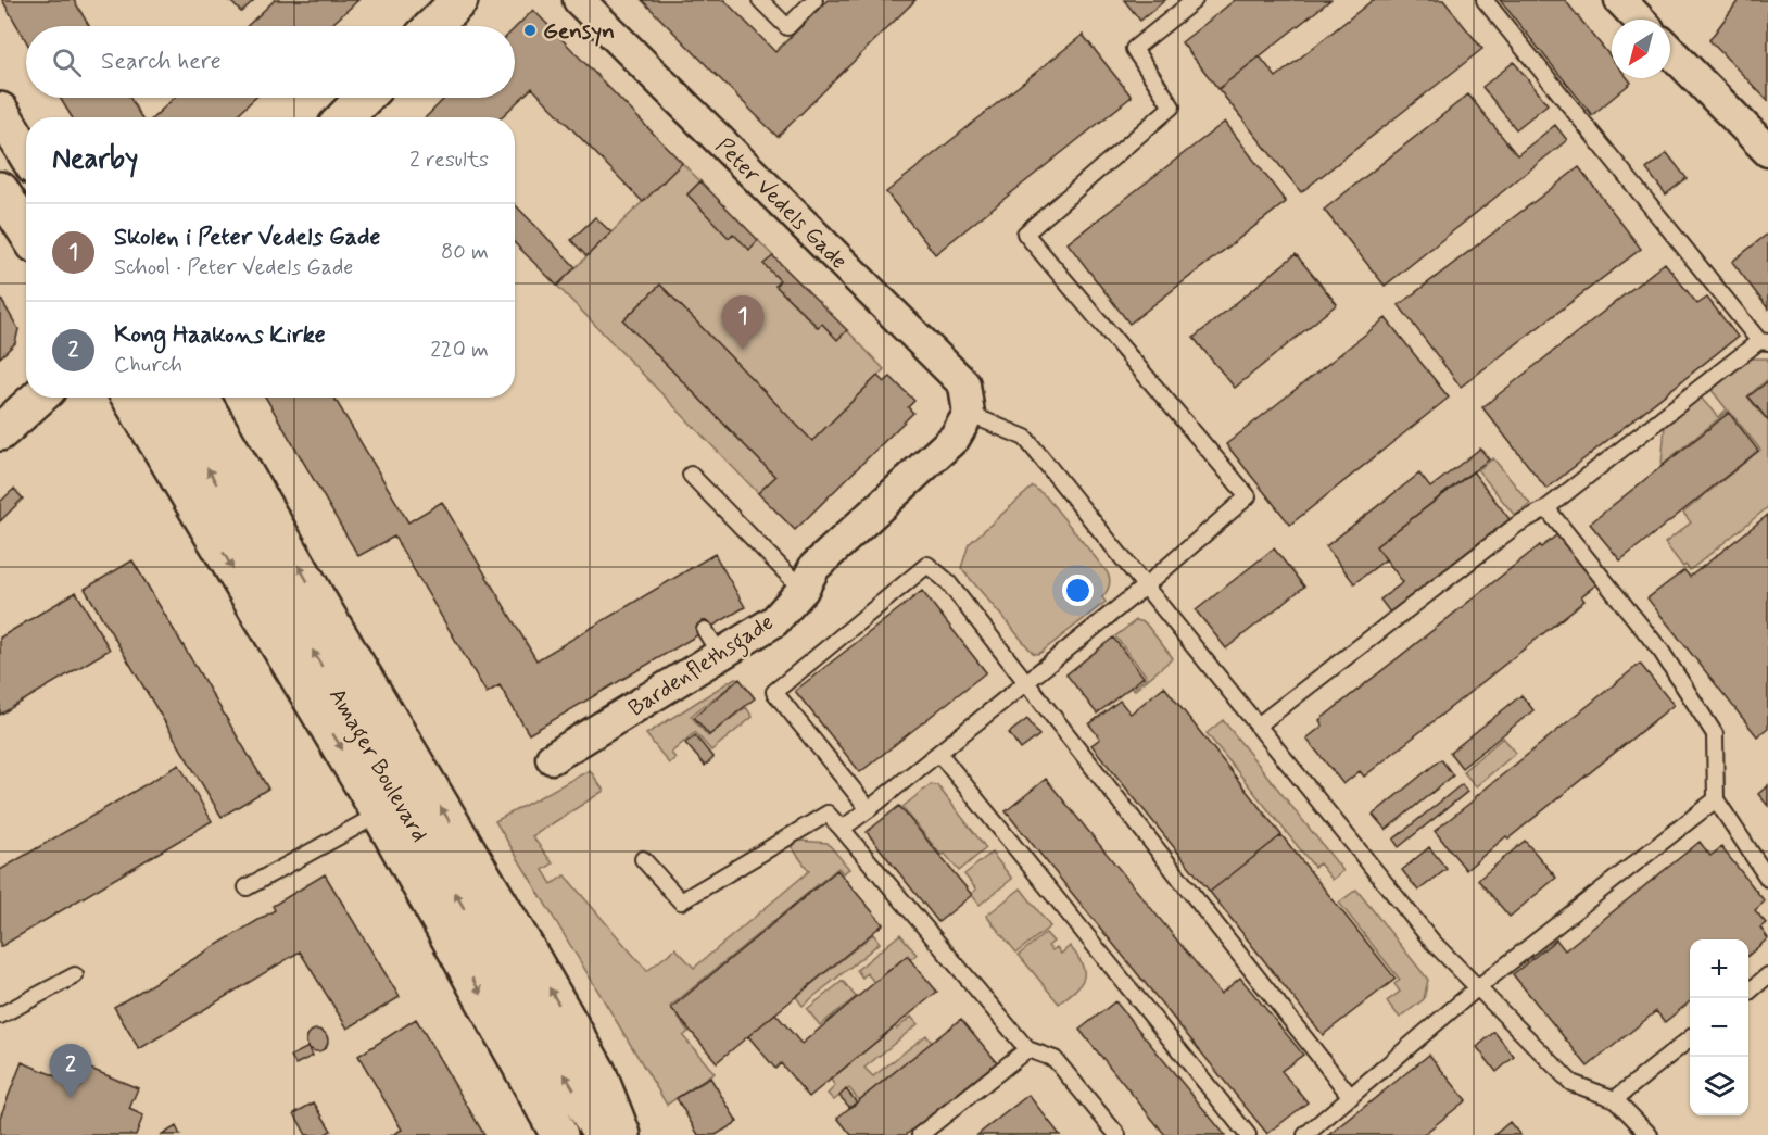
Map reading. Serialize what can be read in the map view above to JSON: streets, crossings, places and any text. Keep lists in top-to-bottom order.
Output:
{
  "streets": {
    "street": ["Peter Vedels Gade", "Bardenflethsgade", "Amager Boulevard"]
  },
  "crossings": [
    ["Peter Vedels Gade", "Bardenflethsgade"]
  ],
  "places": ["Gensyn"],
  "north": "bottom left",
  "page": {
    "search": "Search here",
    "heading": ["Nearby", "2 results"],
    "list": [
      {
        "mark": "1",
        "name": "Skolen i Peter Vedels Gade",
        "note": "School · Peter Vedels Gade",
        "value": "80 m"
      },
      {
        "mark": "2",
        "name": "Kong Haakons Kirke",
        "note": "Church",
        "value": "220 m"
      }
    ],
    "pins": ["1", "2"],
    "map_buttons": ["+", "−"]
  }
}
